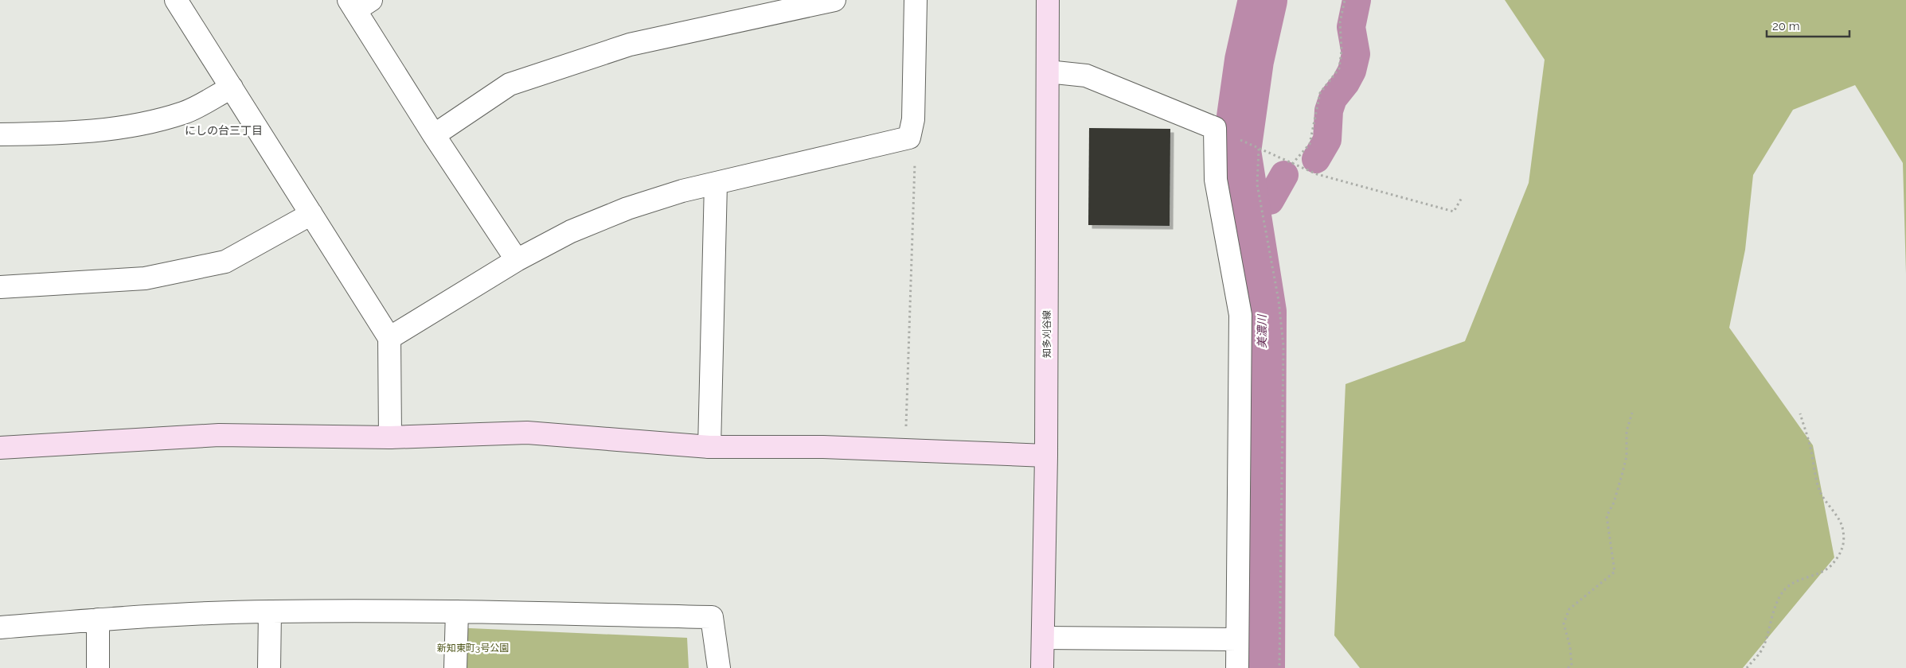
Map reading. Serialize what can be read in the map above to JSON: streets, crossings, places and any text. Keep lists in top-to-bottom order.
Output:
{
  "streets": {
    "street": ["知多刈谷線"]
  },
  "districts": ["にしの台三丁目"],
  "water": ["美濃川"],
  "parks": ["新知東町3号公園"],
  "scale_bar": "20 m"
}
